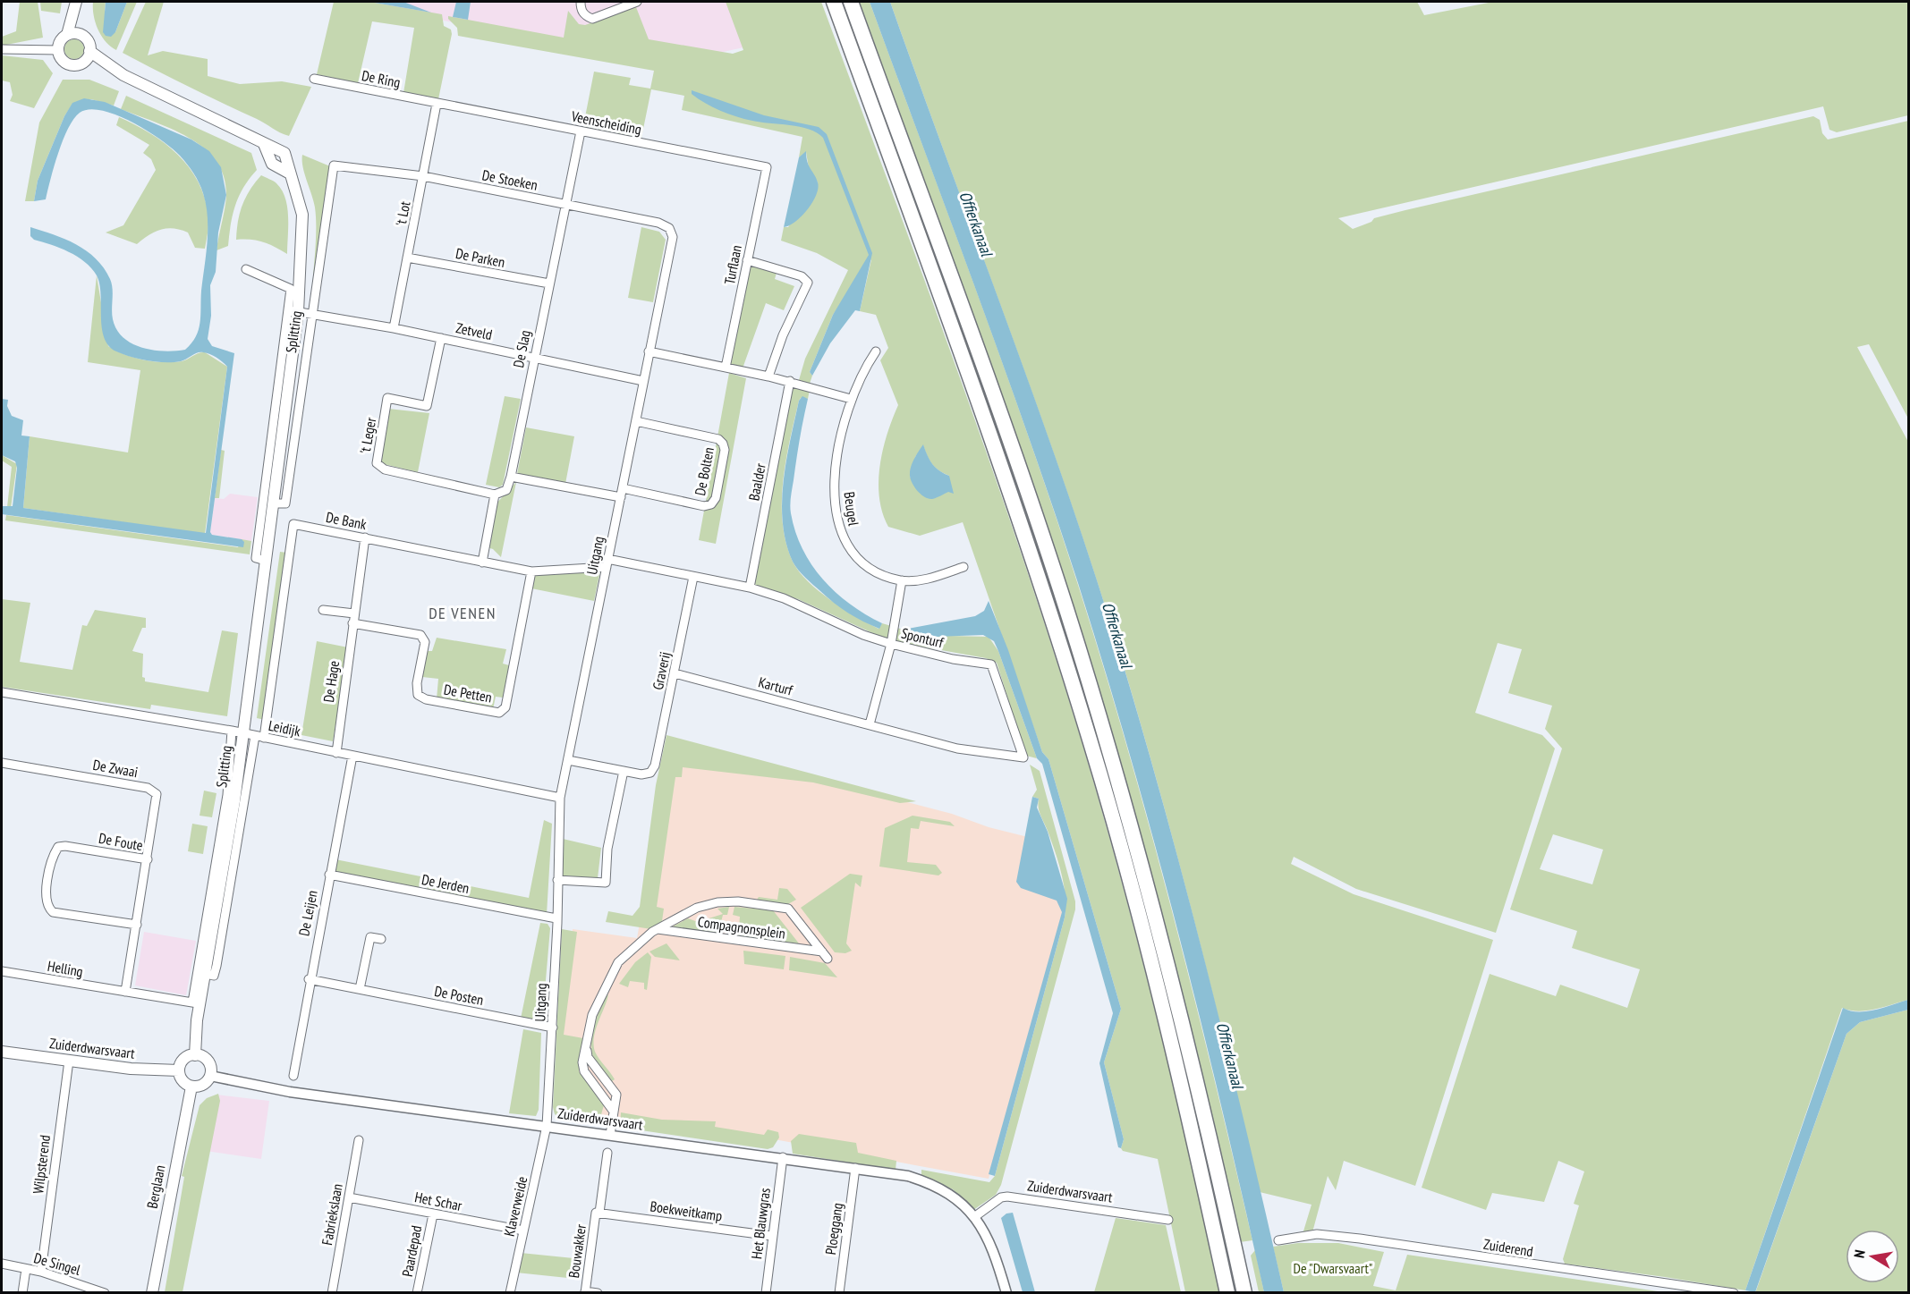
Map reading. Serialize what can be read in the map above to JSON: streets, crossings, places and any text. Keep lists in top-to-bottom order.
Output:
{
  "streets": {
    "main road": ["Splitting", "Zuiderdwarsvaart", "Berglaan"],
    "street": [
      "De Ring",
      "Veenscheiding",
      "De Stoeken",
      "'t Lot",
      "De Parken",
      "Turflaan",
      "Zetveld",
      "De Slag",
      "'t Leger",
      "De Bolten",
      "Baalder",
      "Beugel",
      "De Bank",
      "Uitgang",
      "Sponturf",
      "Graverij",
      "De Hage",
      "Karturf",
      "De Petten",
      "Leidijk",
      "De Zwaai",
      "De Foute",
      "De Jerden",
      "De Leijen",
      "Compagnonsplein",
      "Helling",
      "De Posten",
      "Wilpsterend",
      "Het Schar",
      "Klaverweide",
      "Boekweitkamp",
      "Fabriekslaan",
      "Het Blauwgras",
      "Ploeggang",
      "Zuiderend",
      "Paardepad",
      "Bouwakker",
      "De Singel"
    ]
  },
  "crossings": [
    ["De Ring", "Veenscheiding"],
    ["De Ring", "'t Lot"],
    ["Veenscheiding", "'t Lot"],
    ["Veenscheiding", "Turflaan"],
    ["Veenscheiding", "De Slag"],
    ["De Stoeken", "'t Lot"],
    ["De Stoeken", "Splitting"],
    ["De Stoeken", "De Slag"],
    ["De Stoeken", "Uitgang"],
    ["'t Lot", "De Parken"],
    ["'t Lot", "Zetveld"],
    ["De Parken", "De Slag"],
    ["Zetveld", "Splitting"],
    ["Zetveld", "De Slag"],
    ["Zetveld", "'t Leger"],
    ["Zetveld", "Uitgang"],
    ["Splitting", "Leidijk"],
    ["Splitting", "Helling"],
    ["Splitting", "Zuiderdwarsvaart"],
    ["Splitting", "Berglaan"],
    ["De Bolten", "Uitgang"],
    ["Baalder", "Sponturf"],
    ["De Bank", "Uitgang"],
    ["De Bank", "De Hage"],
    ["De Bank", "De Petten"],
    ["De Bank", "Leidijk"],
    ["Uitgang", "Graverij"],
    ["Uitgang", "Leidijk"],
    ["Uitgang", "De Jerden"],
    ["Uitgang", "De Posten"],
    ["Uitgang", "Zuiderdwarsvaart"],
    ["Uitgang", "Klaverweide"],
    ["Sponturf", "Graverij"],
    ["Sponturf", "Karturf"],
    ["Graverij", "Karturf"],
    ["De Hage", "De Petten"],
    ["De Hage", "Leidijk"],
    ["Leidijk", "De Leijen"],
    ["De Zwaai", "De Foute"],
    ["De Jerden", "De Leijen"],
    ["De Leijen", "De Posten"],
    ["Zuiderdwarsvaart", "Wilpsterend"],
    ["Zuiderdwarsvaart", "Berglaan"],
    ["Zuiderdwarsvaart", "Klaverweide"],
    ["Zuiderdwarsvaart", "Het Blauwgras"],
    ["Zuiderdwarsvaart", "Ploeggang"],
    ["Wilpsterend", "De Singel"],
    ["Het Schar", "Klaverweide"],
    ["Het Schar", "Fabriekslaan"],
    ["Het Schar", "Paardepad"],
    ["Boekweitkamp", "Het Blauwgras"],
    ["Boekweitkamp", "Bouwakker"]
  ],
  "districts": ["DE VENEN"],
  "water": ["Offierkanaal"],
  "parks": ["De \"Dwarsvaart\""],
  "north": "left"
}
